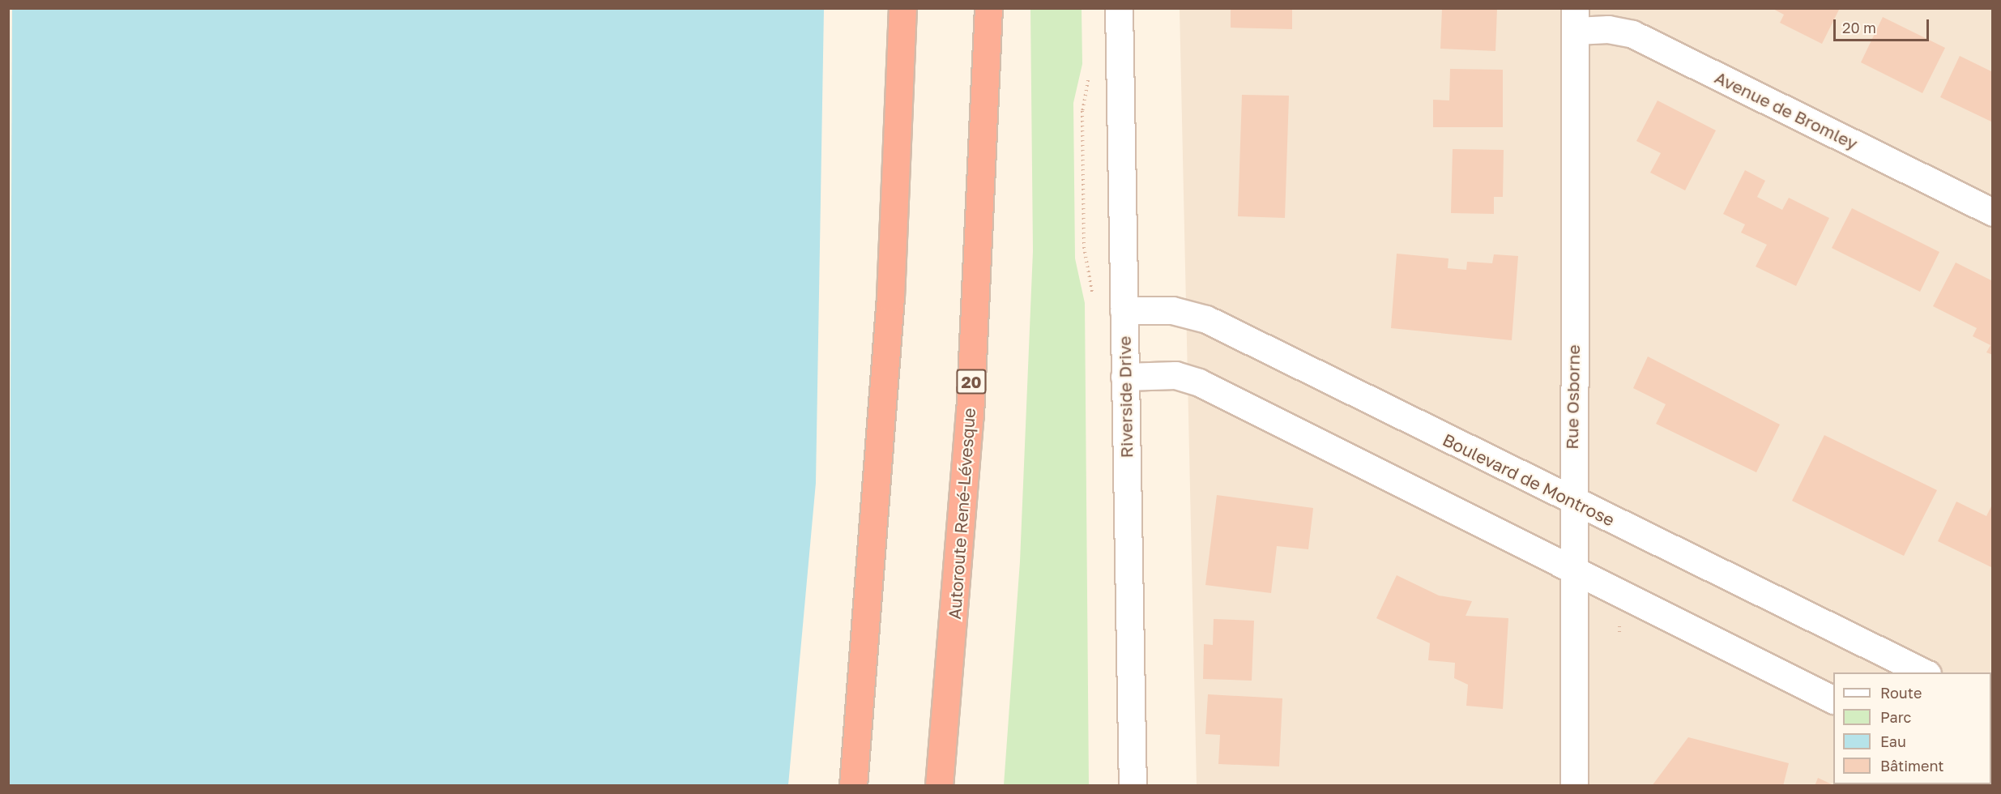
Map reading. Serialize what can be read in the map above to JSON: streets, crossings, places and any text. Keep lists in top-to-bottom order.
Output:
{
  "streets": {
    "highway": ["20", "Autoroute René-Lévesque"],
    "street": [
      "Avenue de Bromley",
      "Riverside Drive",
      "Rue Osborne",
      "Boulevard de Montrose"
    ]
  },
  "crossings": [
    ["Avenue de Bromley", "Rue Osborne"],
    ["Riverside Drive", "Boulevard de Montrose"],
    ["Rue Osborne", "Boulevard de Montrose"]
  ],
  "legend": [
    "Route",
    "Parc",
    "Eau",
    "Bâtiment"
  ],
  "scale_bar": "20 m"
}
